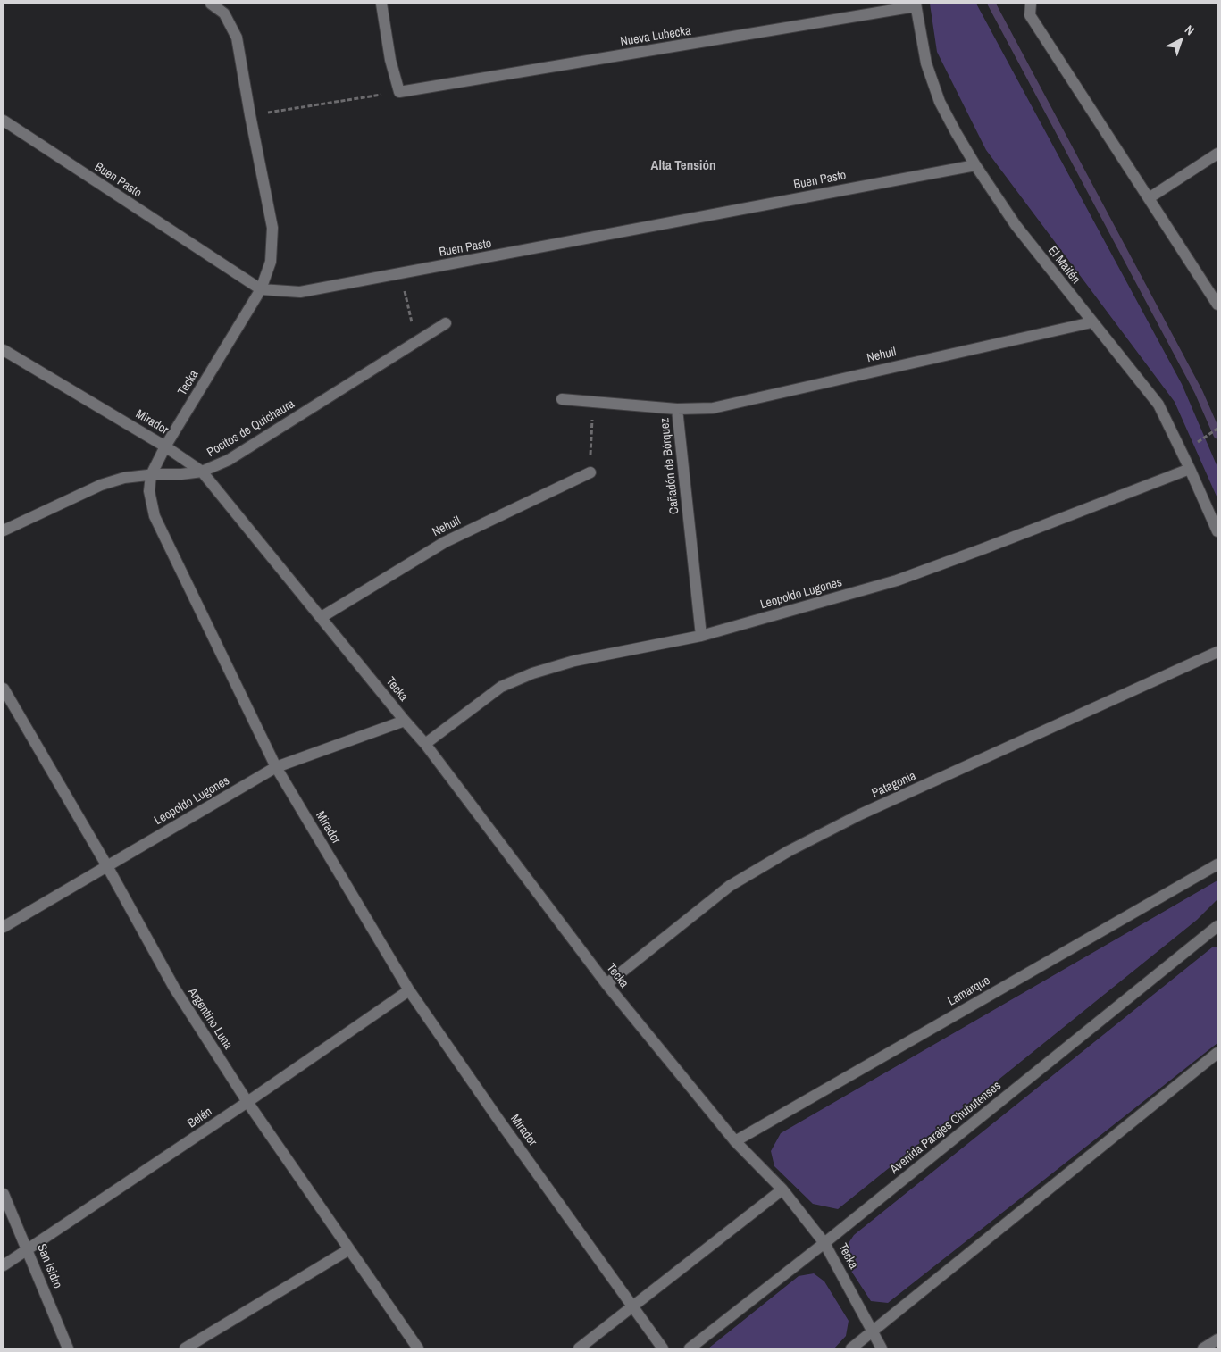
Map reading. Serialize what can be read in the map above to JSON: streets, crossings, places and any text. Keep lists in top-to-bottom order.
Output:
{
  "streets": {
    "street": [
      "Nueva Lubecka",
      "Buen Pasto",
      "El Maitén",
      "Nehuil",
      "Tecka",
      "Mirador",
      "Pocitos de Quichaura",
      "Cañadón de Bórquez",
      "Leopoldo Lugones",
      "Patagonia",
      "Lamarque",
      "Argentino Luna",
      "Belén",
      "Avenida Parajes Chubutenses",
      "San Isidro"
    ]
  },
  "crossings": [
    ["Nueva Lubecka", "El Maitén"],
    ["Buen Pasto", "El Maitén"],
    ["Buen Pasto", "Tecka"],
    ["El Maitén", "Nehuil"],
    ["El Maitén", "Leopoldo Lugones"],
    ["Nehuil", "Tecka"],
    ["Nehuil", "Cañadón de Bórquez"],
    ["Tecka", "Mirador"],
    ["Tecka", "Pocitos de Quichaura"],
    ["Tecka", "Leopoldo Lugones"],
    ["Tecka", "Patagonia"],
    ["Tecka", "Lamarque"],
    ["Tecka", "Avenida Parajes Chubutenses"],
    ["Mirador", "Pocitos de Quichaura"],
    ["Mirador", "Leopoldo Lugones"],
    ["Mirador", "Belén"],
    ["Cañadón de Bórquez", "Leopoldo Lugones"],
    ["Leopoldo Lugones", "Argentino Luna"],
    ["Argentino Luna", "Belén"],
    ["Belén", "San Isidro"]
  ],
  "districts": ["Alta Tensión"],
  "north": "top right"
}
